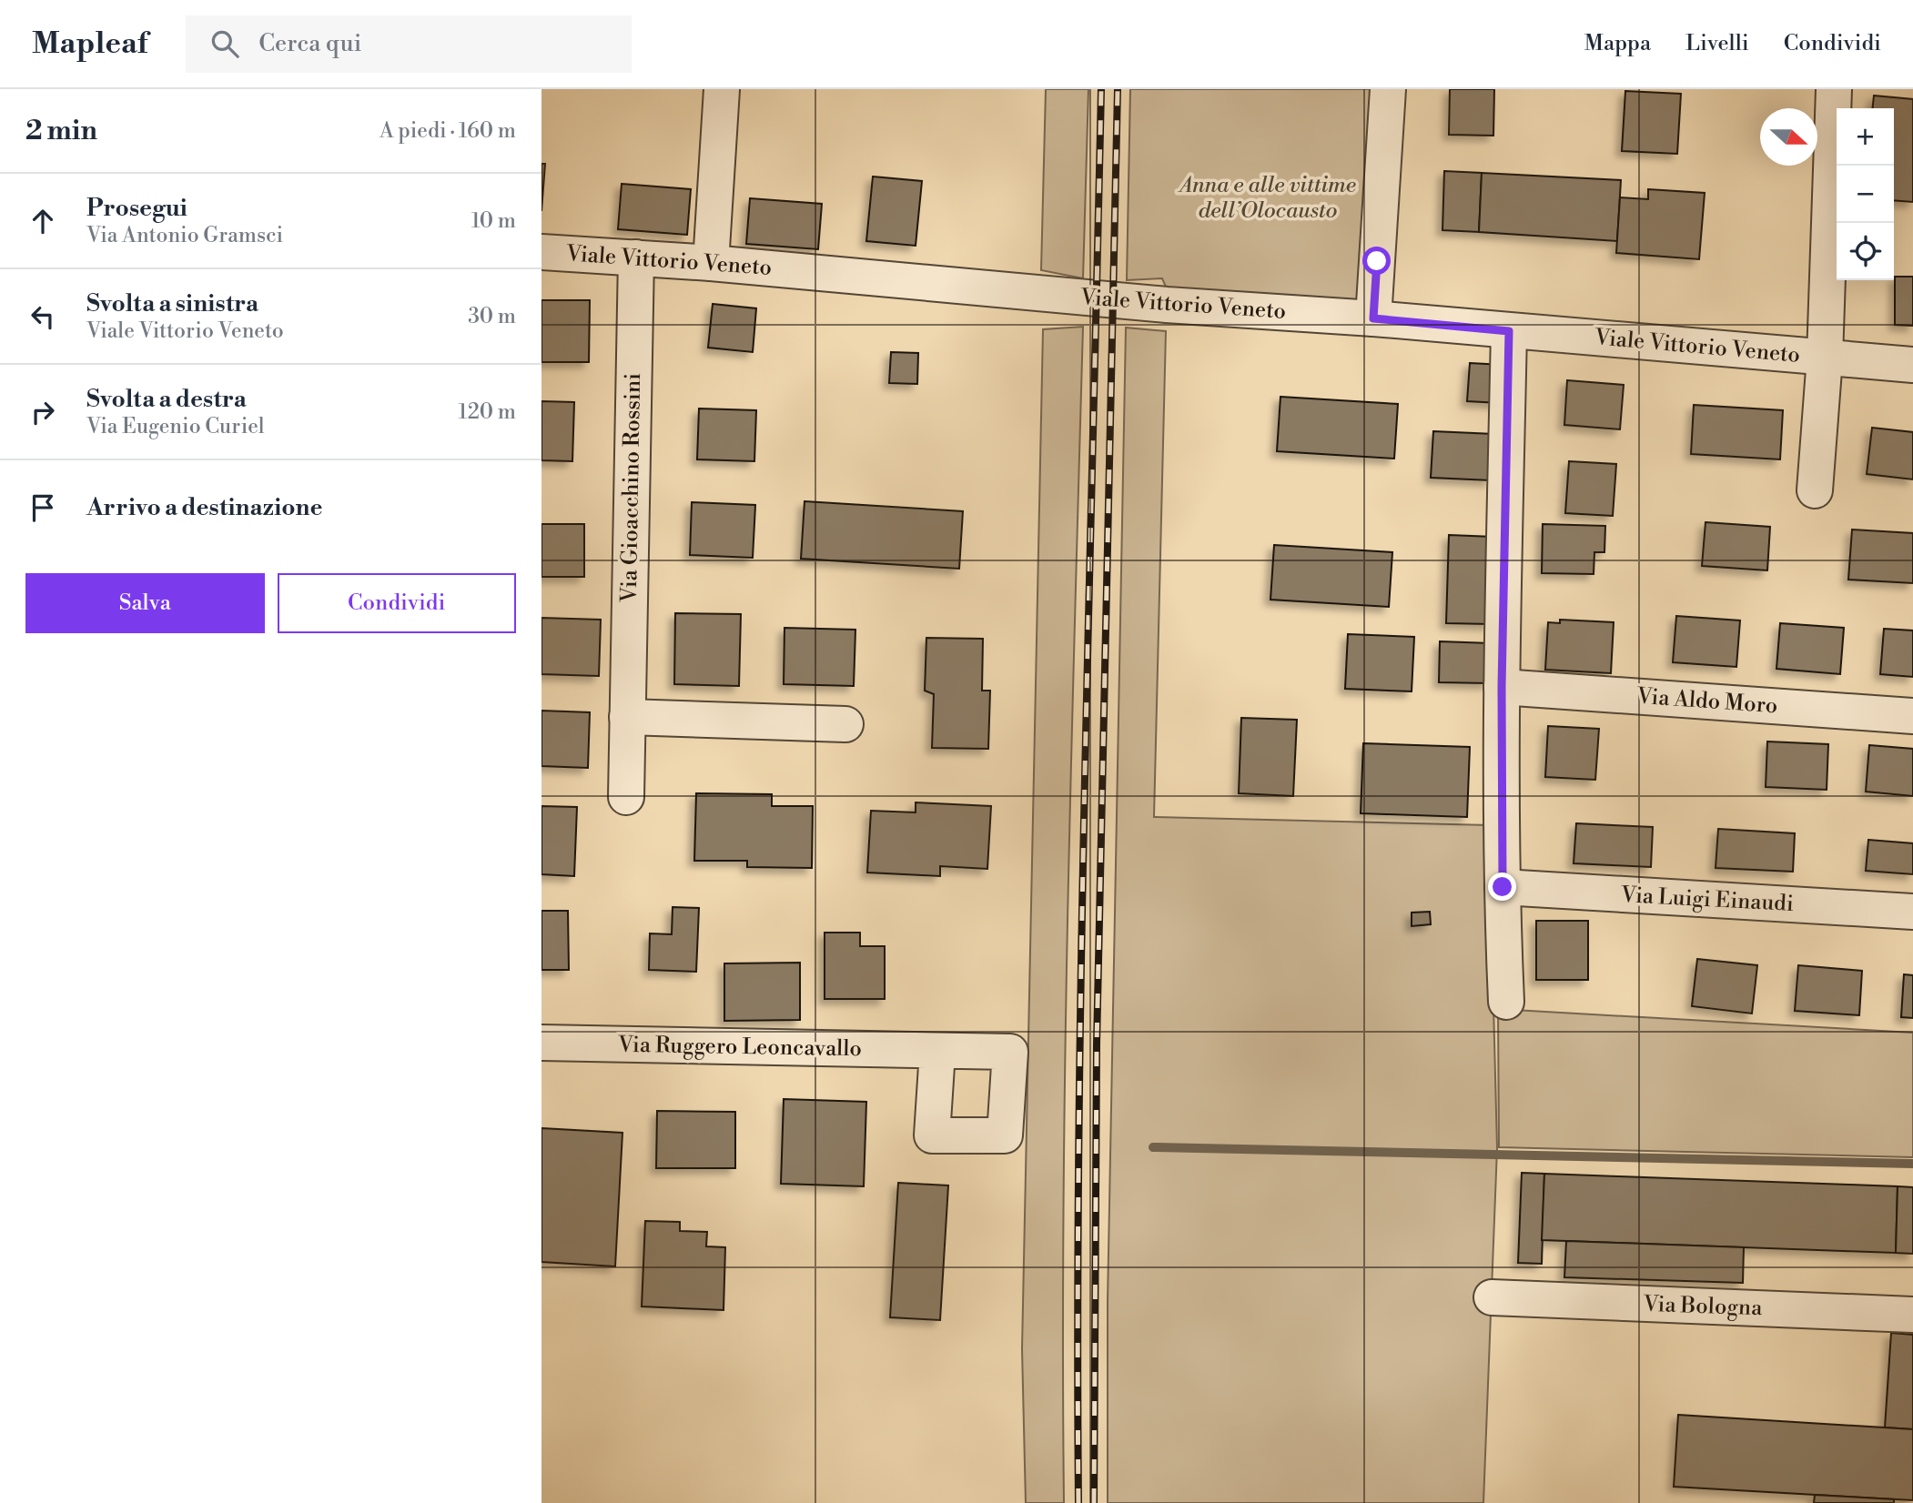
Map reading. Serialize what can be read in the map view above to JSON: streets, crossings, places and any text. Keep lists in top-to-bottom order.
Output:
{
  "streets": {
    "street": [
      "Viale Vittorio Veneto",
      "Via Gioacchino Rossini",
      "Via Aldo Moro",
      "Via Luigi Einaudi",
      "Via Ruggero Leoncavallo",
      "Via Bologna"
    ]
  },
  "crossings": [
    ["Viale Vittorio Veneto", "Via Gioacchino Rossini"]
  ],
  "parks": ["Anna e alle vittime dell’Olocausto"],
  "north": "right",
  "page": {
    "header": "Mapleaf",
    "search": "Cerca qui",
    "nav": ["Mappa", "Livelli", "Condividi"],
    "heading": ["2 min", "A piedi · 160 m"],
    "map_buttons": ["+", "−"],
    "list": [
      ["Prosegui", "Via Antonio Gramsci", "10 m"],
      ["Svolta a sinistra", "Viale Vittorio Veneto", "30 m"],
      ["Svolta a destra", "Via Eugenio Curiel", "120 m"],
      "Arrivo a destinazione"
    ],
    "buttons": ["Salva", "Condividi"]
  }
}
